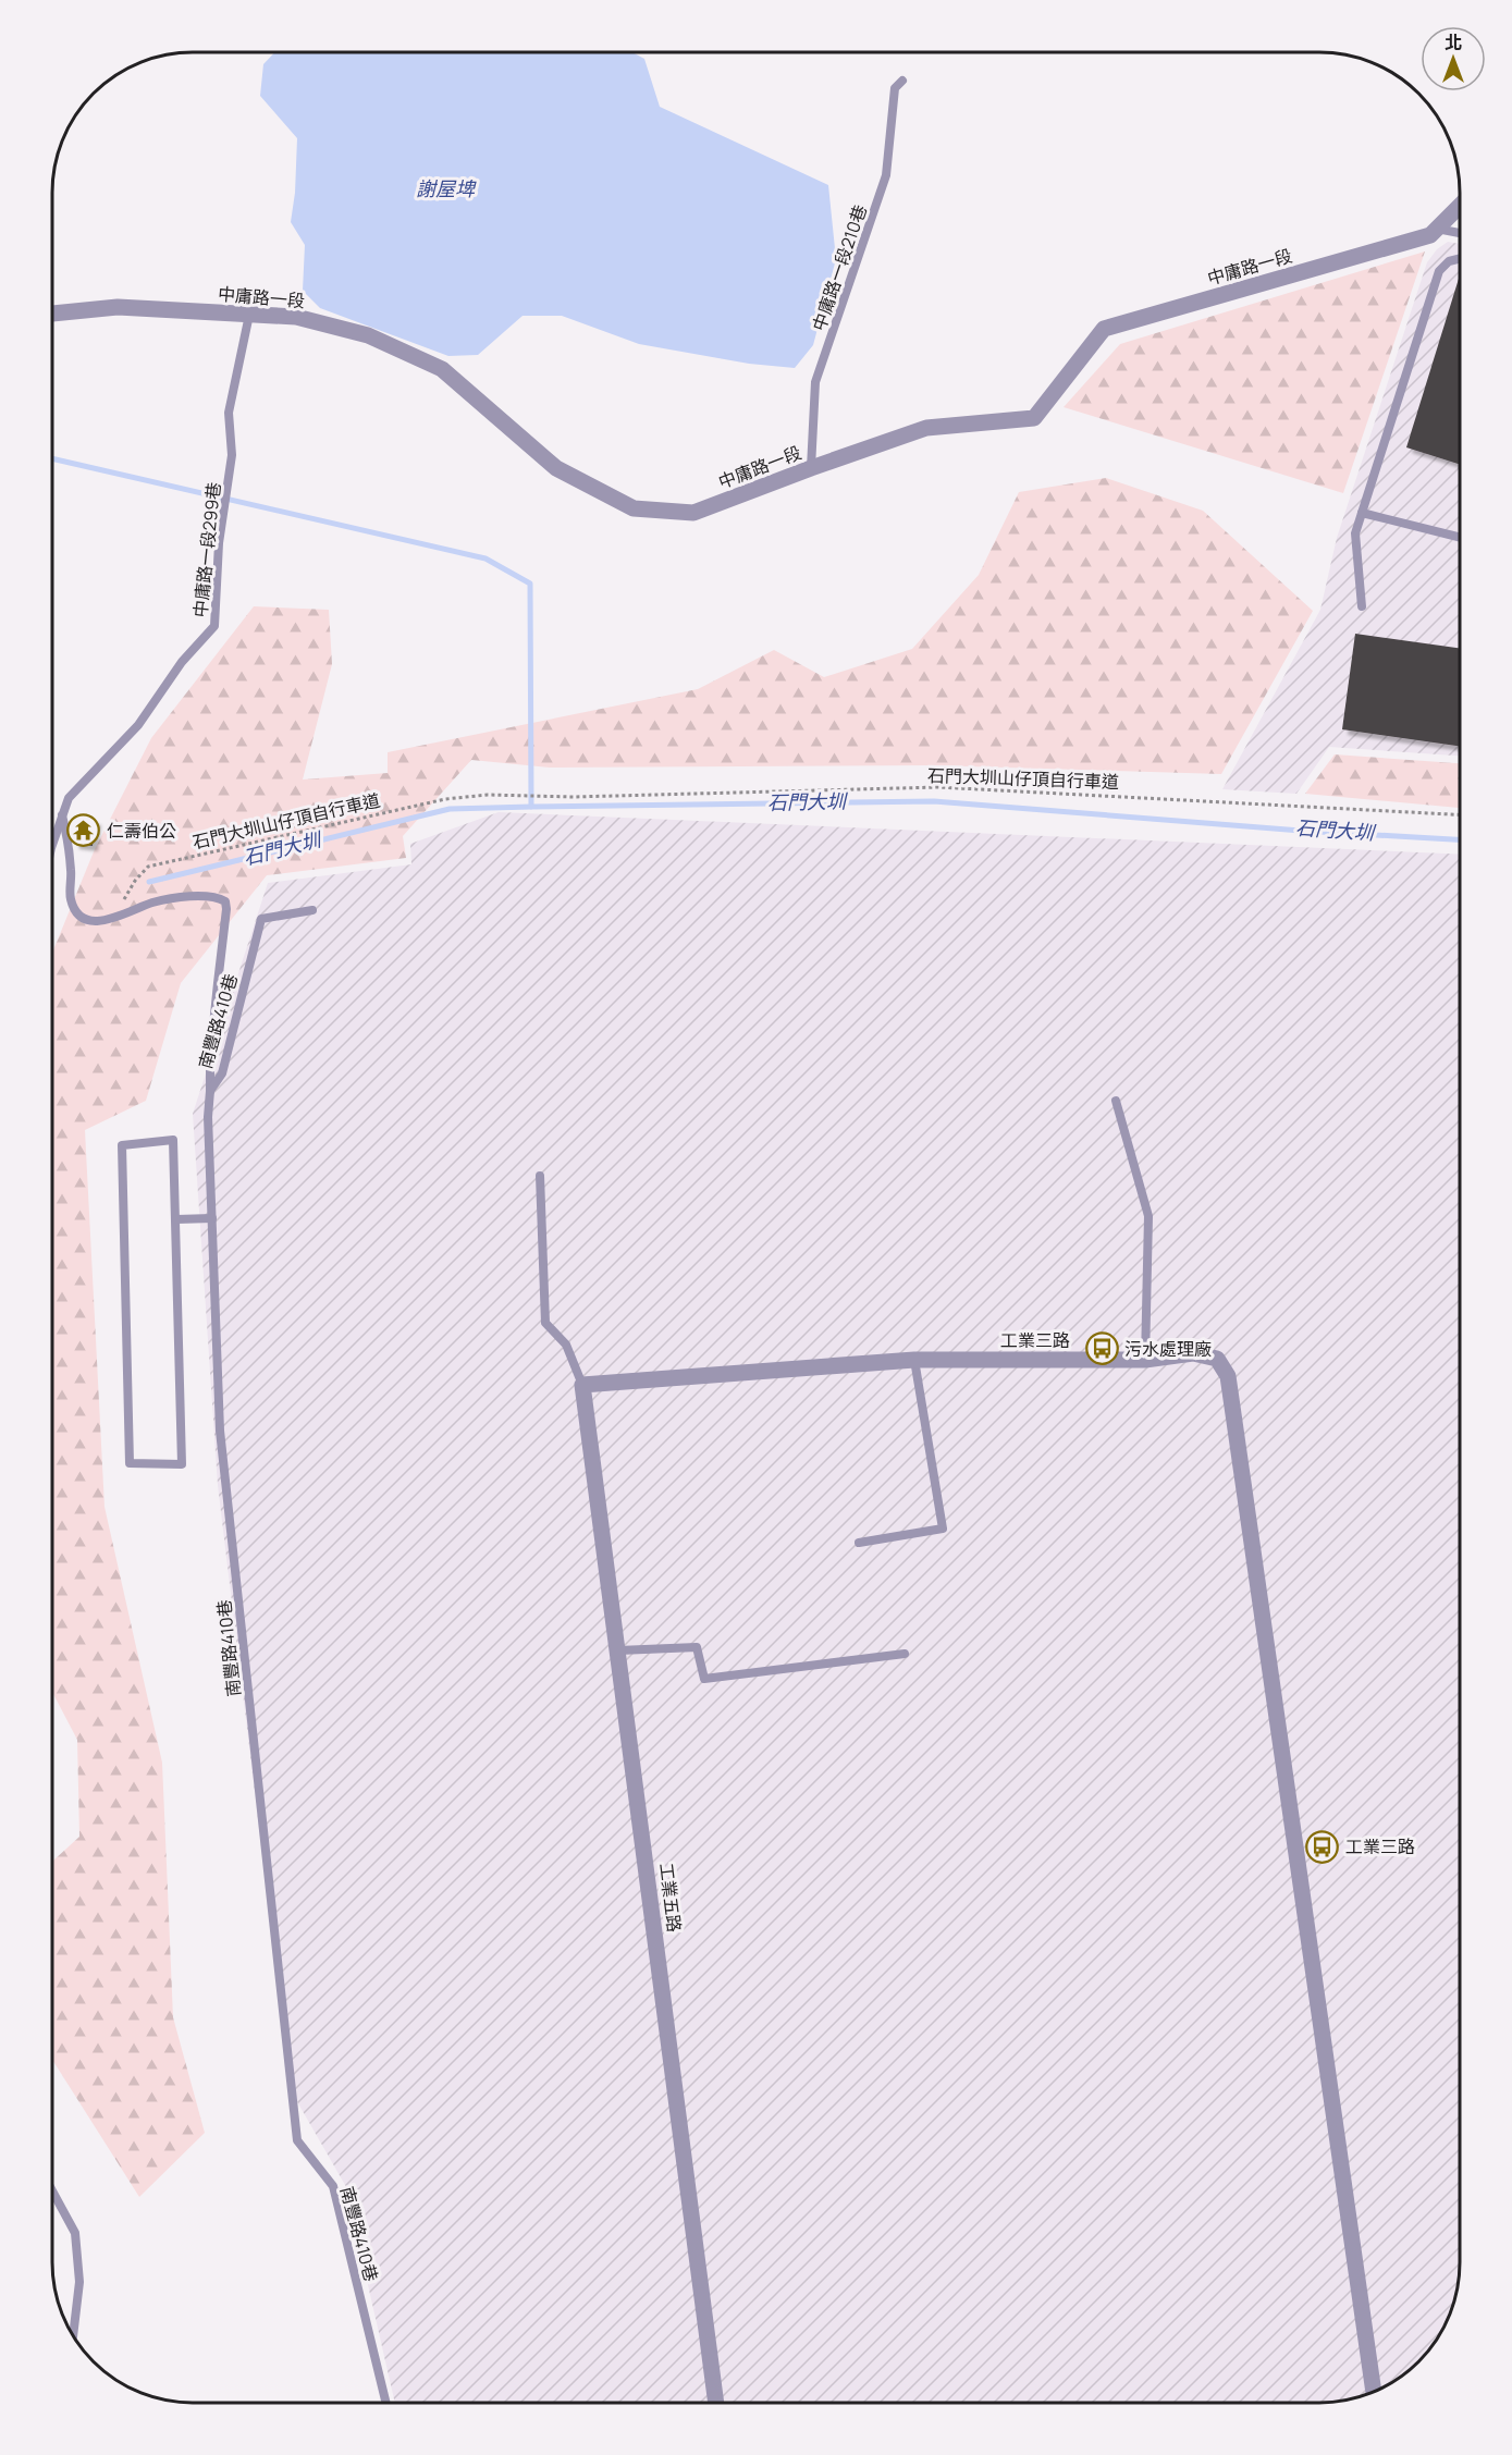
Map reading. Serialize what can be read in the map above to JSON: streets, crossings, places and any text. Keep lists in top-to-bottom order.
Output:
{
  "streets": {
    "street": ["中庸路一段", "工業三路", "工業五路"],
    "lane": ["中庸路一段210巷", "中庸路一段299巷", "南豐路410巷"],
    "path": ["石門大圳山仔頂自行車道"]
  },
  "crossings": [
    ["中庸路一段", "中庸路一段210巷"],
    ["中庸路一段", "中庸路一段299巷"],
    ["工業三路", "工業五路"]
  ],
  "water": ["謝屋埤", "石門大圳"],
  "places": {
    "temple": ["仁壽伯公"],
    "bus stop": ["污水處理廠", "工業三路"]
  },
  "north": "top"
}
